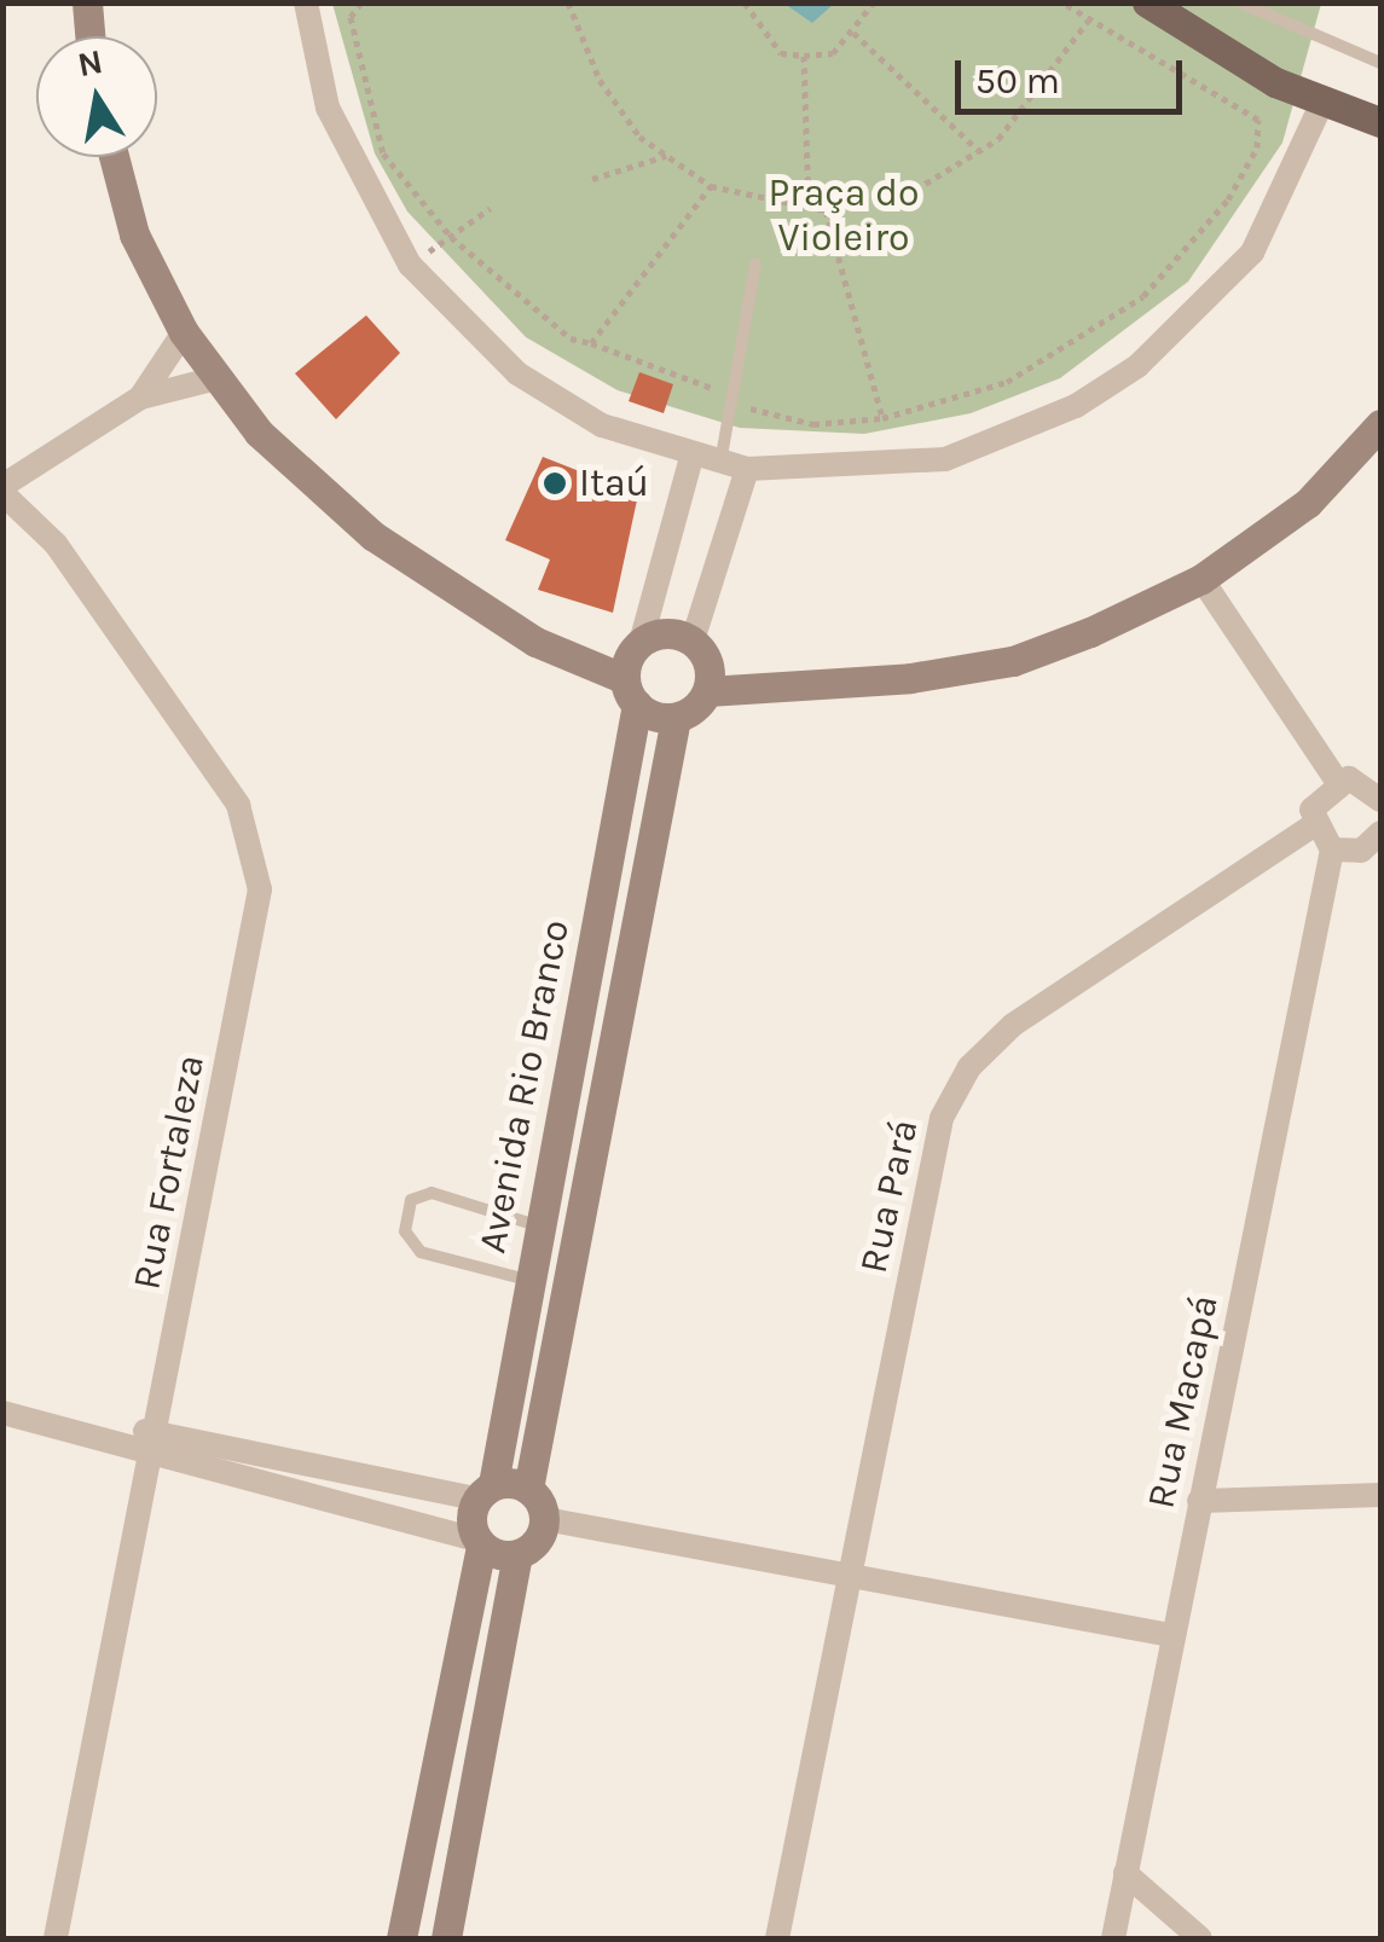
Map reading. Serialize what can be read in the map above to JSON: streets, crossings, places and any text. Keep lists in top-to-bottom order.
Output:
{
  "streets": {
    "street": [
      "Avenida Rio Branco",
      "Rua Fortaleza",
      "Rua Pará",
      "Rua Macapá"
    ]
  },
  "crossings": [
    ["Rua Pará", "Rua Macapá"]
  ],
  "parks": ["Praça do Violeiro"],
  "places": ["Itaú"],
  "scale_bar": "50 m",
  "north": "top"
}
